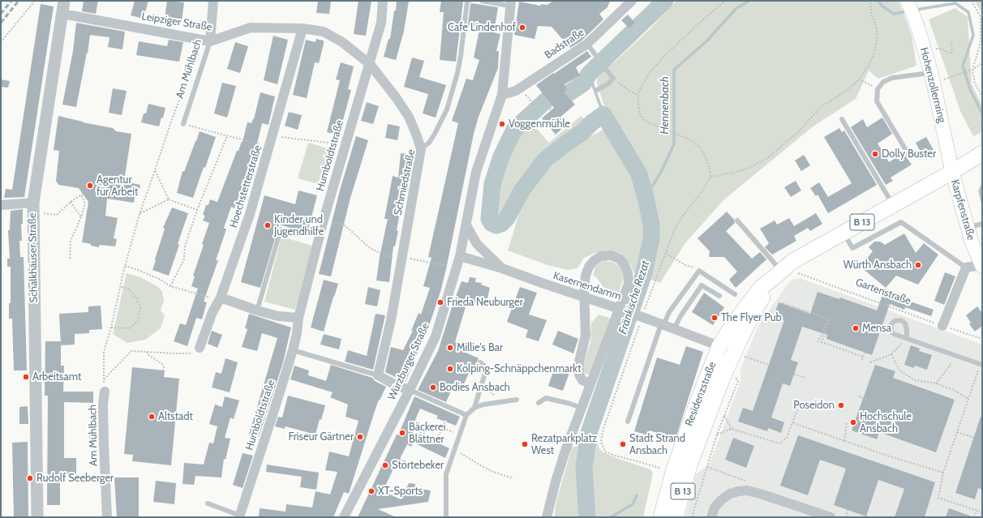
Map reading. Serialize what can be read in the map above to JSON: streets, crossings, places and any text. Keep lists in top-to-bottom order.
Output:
{
  "streets": {
    "main road": [
      "Hohenzollernring",
      "Karpfenstraße",
      "B 13",
      "Residenzstraße"
    ],
    "street": [
      "Leipziger Straße",
      "Badstraße",
      "Am Mühlbach",
      "Humboldtstraße",
      "Schmiedstraße",
      "Hoechstetterstraße",
      "Schalkhäuser Straße",
      "Kasernendamm",
      "Würzburger Straße"
    ],
    "path": ["Gartenstraße"]
  },
  "crossings": [
    ["Leipziger Straße", "Am Mühlbach"],
    ["Leipziger Straße", "Humboldtstraße"],
    ["Leipziger Straße", "Schmiedstraße"],
    ["Leipziger Straße", "Hoechstetterstraße"],
    ["Leipziger Straße", "Schalkhäuser Straße"],
    ["Badstraße", "Würzburger Straße"],
    ["Hohenzollernring", "Karpfenstraße"],
    ["Hohenzollernring", "B 13"],
    ["Karpfenstraße", "B 13"],
    ["B 13", "Kasernendamm"],
    ["B 13", "Residenzstraße"],
    ["Kasernendamm", "Würzburger Straße"],
    ["Kasernendamm", "Residenzstraße"]
  ],
  "water": ["Hennenbach", "Fränkische Rezat"],
  "places": [
    "Cafe Lindenhof",
    "Voggenmühle",
    "Dolly Buster",
    "Agentur für Arbeit",
    "Kinder und Jugendhilfe",
    "Würth Ansbach",
    "Frieda Neuburger",
    "The Flyer Pub",
    "Mensa",
    "Millie's Bar",
    "Kolping-Schnäppchenmarkt",
    "Arbeitsamt",
    "Bodies Ansbach",
    "Poseidon",
    "Altstadt",
    "Hochschule Ansbach",
    "Bäckerei Blättner",
    "Friseur Gärtner",
    "Rezatparkplatz West",
    "Stadt Strand Ansbach",
    "Störtebeker",
    "Rudolf Seeberger",
    "XT-Sports"
  ]
}
